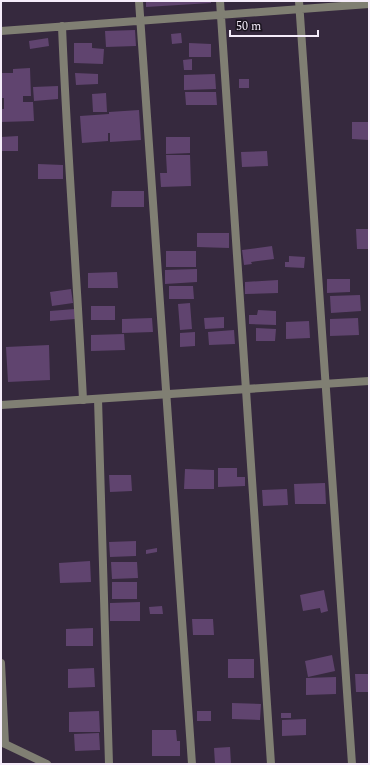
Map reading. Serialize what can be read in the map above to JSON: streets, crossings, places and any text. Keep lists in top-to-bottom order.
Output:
{
  "scale_bar": "50 m"
}
